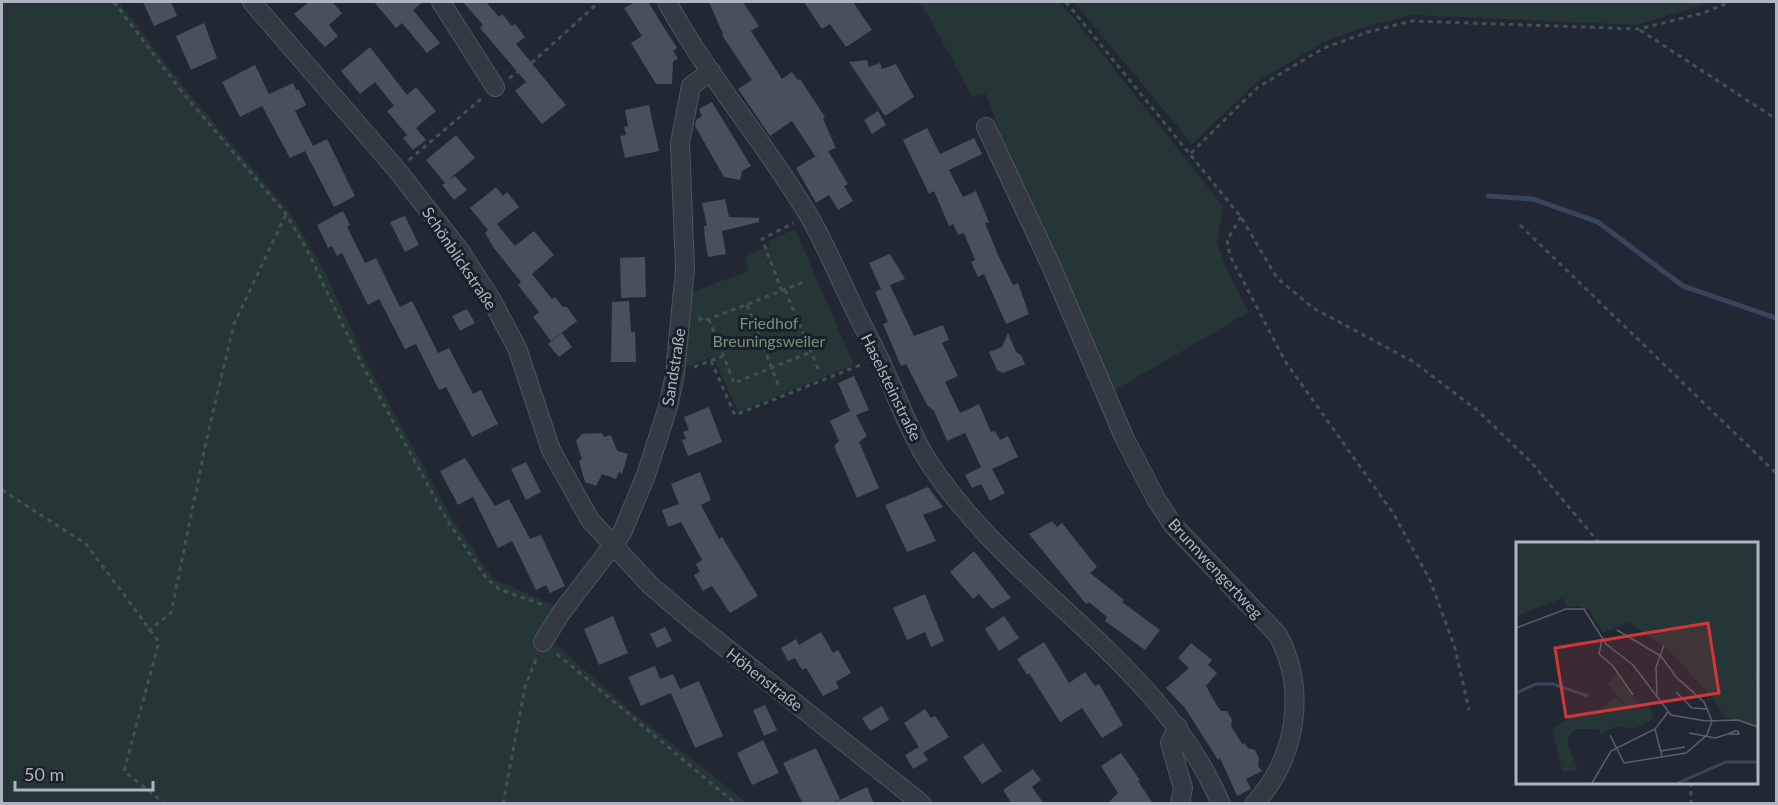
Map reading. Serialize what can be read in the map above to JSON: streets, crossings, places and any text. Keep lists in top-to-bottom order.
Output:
{
  "streets": {
    "street": [
      "Schönblickstraße",
      "Sandstraße",
      "Haselsteinstraße",
      "Brunnwengertweg",
      "Höhenstraße"
    ]
  },
  "crossings": [
    ["Schönblickstraße", "Sandstraße"],
    ["Schönblickstraße", "Höhenstraße"],
    ["Sandstraße", "Haselsteinstraße"],
    ["Sandstraße", "Höhenstraße"]
  ],
  "parks": ["Friedhof Breuningsweiler"],
  "scale_bar": "50 m"
}
